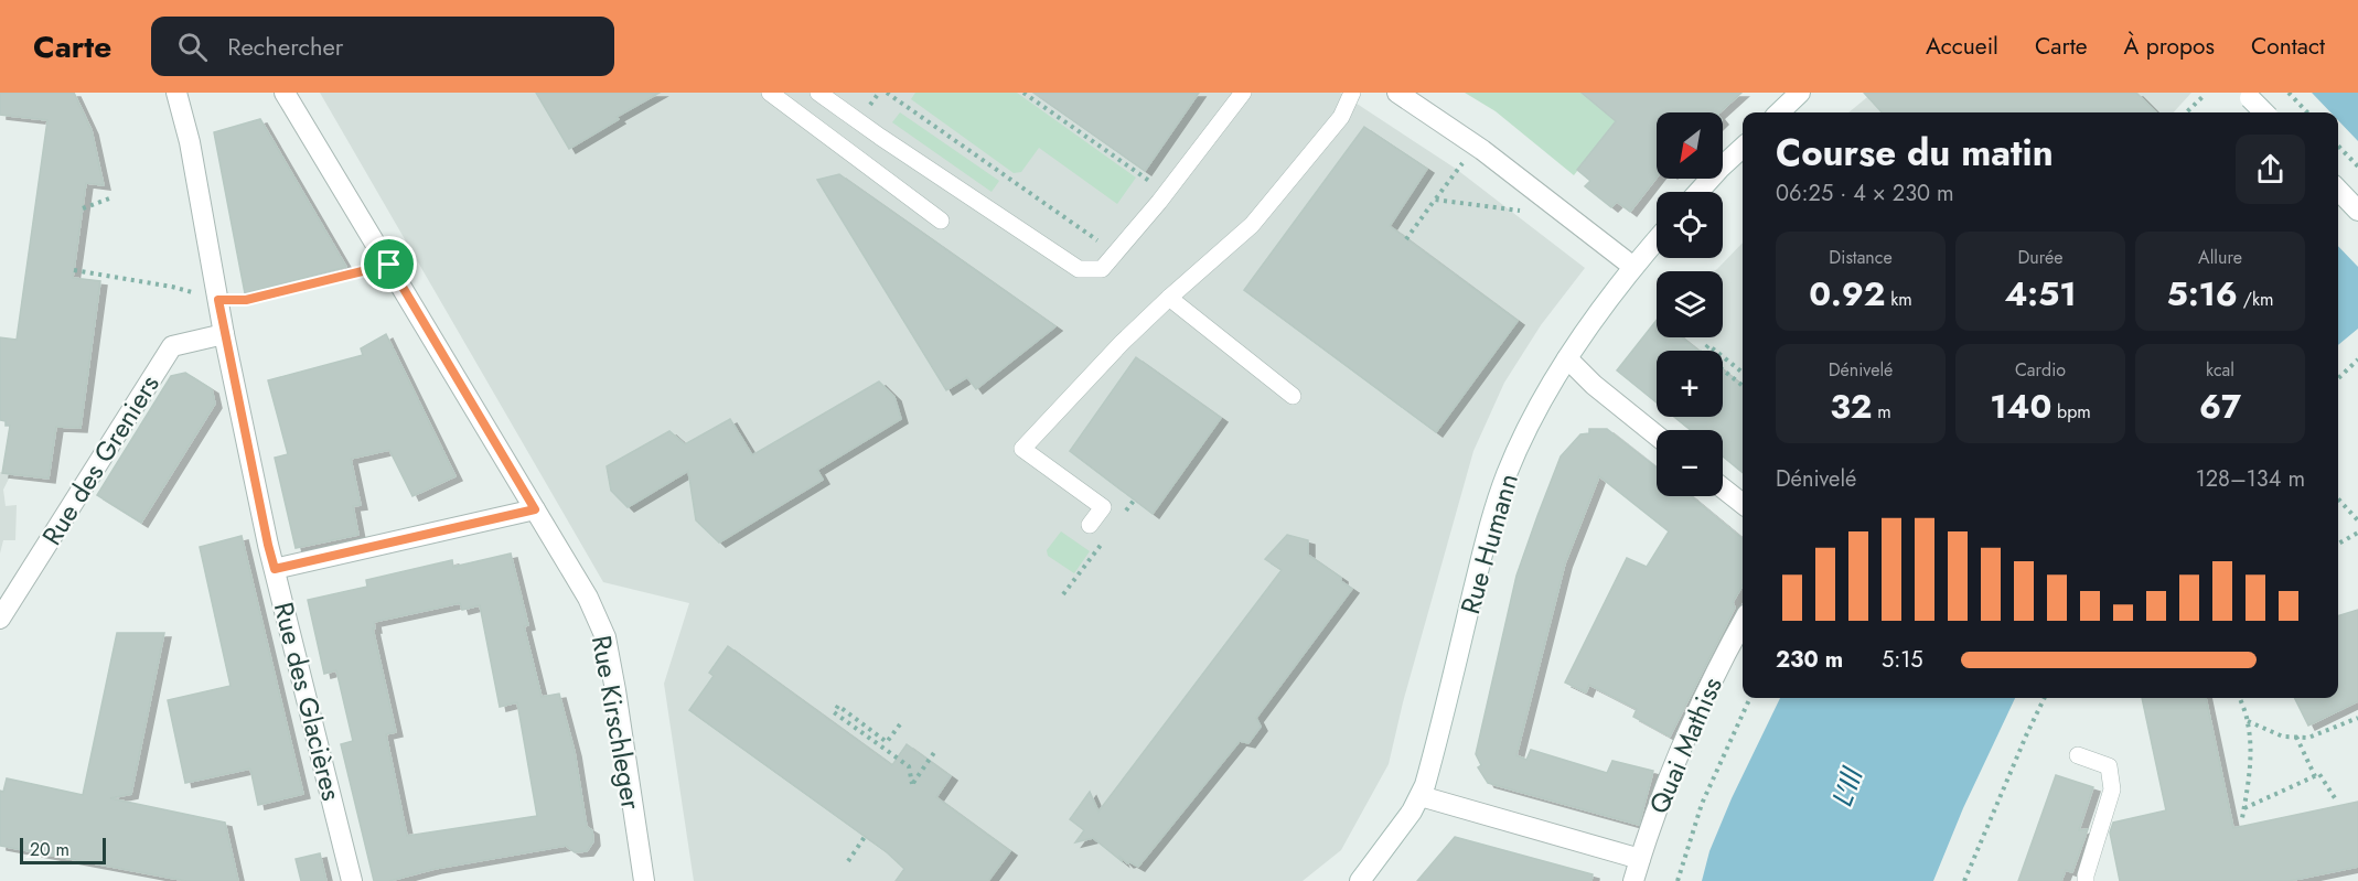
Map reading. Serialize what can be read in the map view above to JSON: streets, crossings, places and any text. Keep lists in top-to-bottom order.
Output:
{
  "streets": {
    "street": [
      "Rue des Greniers",
      "Rue Humann",
      "Rue des Glacières",
      "Rue Kirschleger",
      "Quai Mathiss"
    ]
  },
  "crossings": [
    ["Rue des Greniers", "Rue des Glacières"]
  ],
  "water": ["L'Ill"],
  "scale_bar": "20 m",
  "north": "bottom left",
  "page": {
    "header": "Carte",
    "search": "Rechercher",
    "nav": [
      "Accueil",
      "Carte",
      "À propos",
      "Contact"
    ],
    "map_buttons": ["+", "−"],
    "heading": ["Course du matin", "06:25 · 4 × 230 m"],
    "stats": [
      ["Distance", "0.92 km"],
      ["Durée", "4:51"],
      ["Allure", "5:16 /km"],
      ["Dénivelé", "32 m"],
      ["Cardio", "140 bpm"],
      ["kcal", "67"]
    ],
    "chart": ["Dénivelé", "128–134 m"],
    "list": [
      {
        "name": "230 m",
        "note": "5:15"
      }
    ],
    "scale": "20 m"
  }
}
